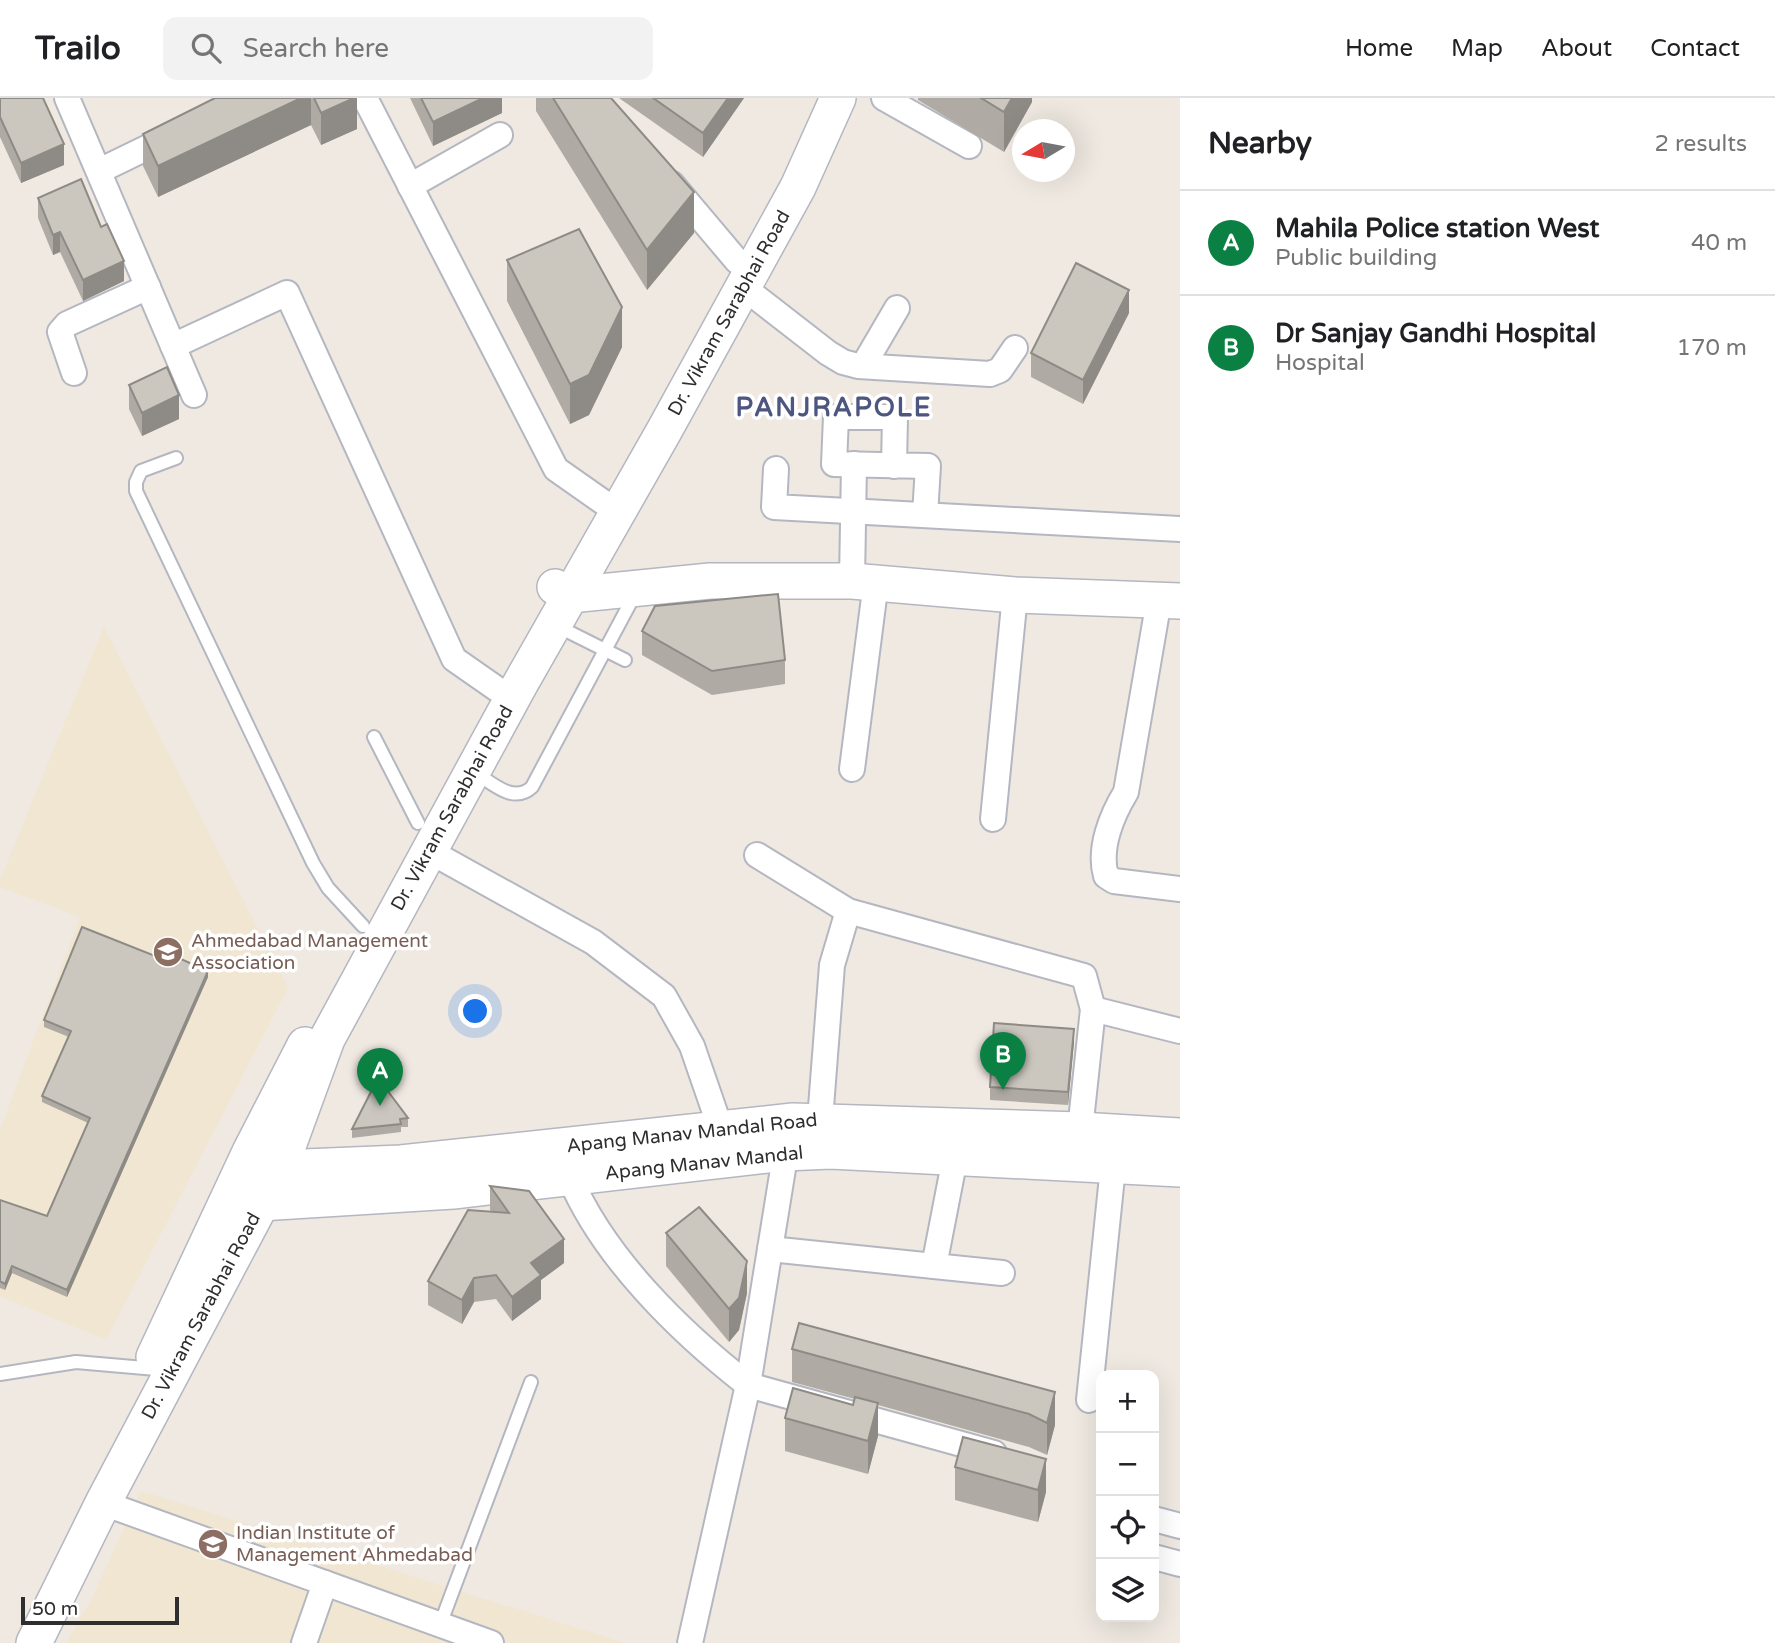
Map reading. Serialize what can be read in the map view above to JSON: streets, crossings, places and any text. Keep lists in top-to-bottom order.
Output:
{
  "streets": {
    "main road": ["Dr. Vikram Sarabhai Road", "Apang Manav Mandal Road", "Apang Manav Mandal"]
  },
  "crossings": [
    ["Dr. Vikram Sarabhai Road", "Apang Manav Mandal Road"],
    ["Dr. Vikram Sarabhai Road", "Apang Manav Mandal"],
    ["Apang Manav Mandal Road", "Apang Manav Mandal"]
  ],
  "districts": ["PANJRAPOLE"],
  "places": {
    "school or university": ["Ahmedabad Management Association", "Indian Institute of Management Ahmedabad"]
  },
  "scale_bar": "50 m",
  "north": "left",
  "page": {
    "header": "Trailo",
    "search": "Search here",
    "nav": [
      "Home",
      "Map",
      "About",
      "Contact"
    ],
    "heading": ["Nearby", "2 results"],
    "list": [
      {
        "mark": "A",
        "name": "Mahila Police station West",
        "note": "Public building",
        "value": "40 m"
      },
      {
        "mark": "B",
        "name": "Dr Sanjay Gandhi Hospital",
        "note": "Hospital",
        "value": "170 m"
      }
    ],
    "pins": ["B", "A"],
    "map_buttons": ["+", "−"],
    "scale": "50 m"
  }
}
